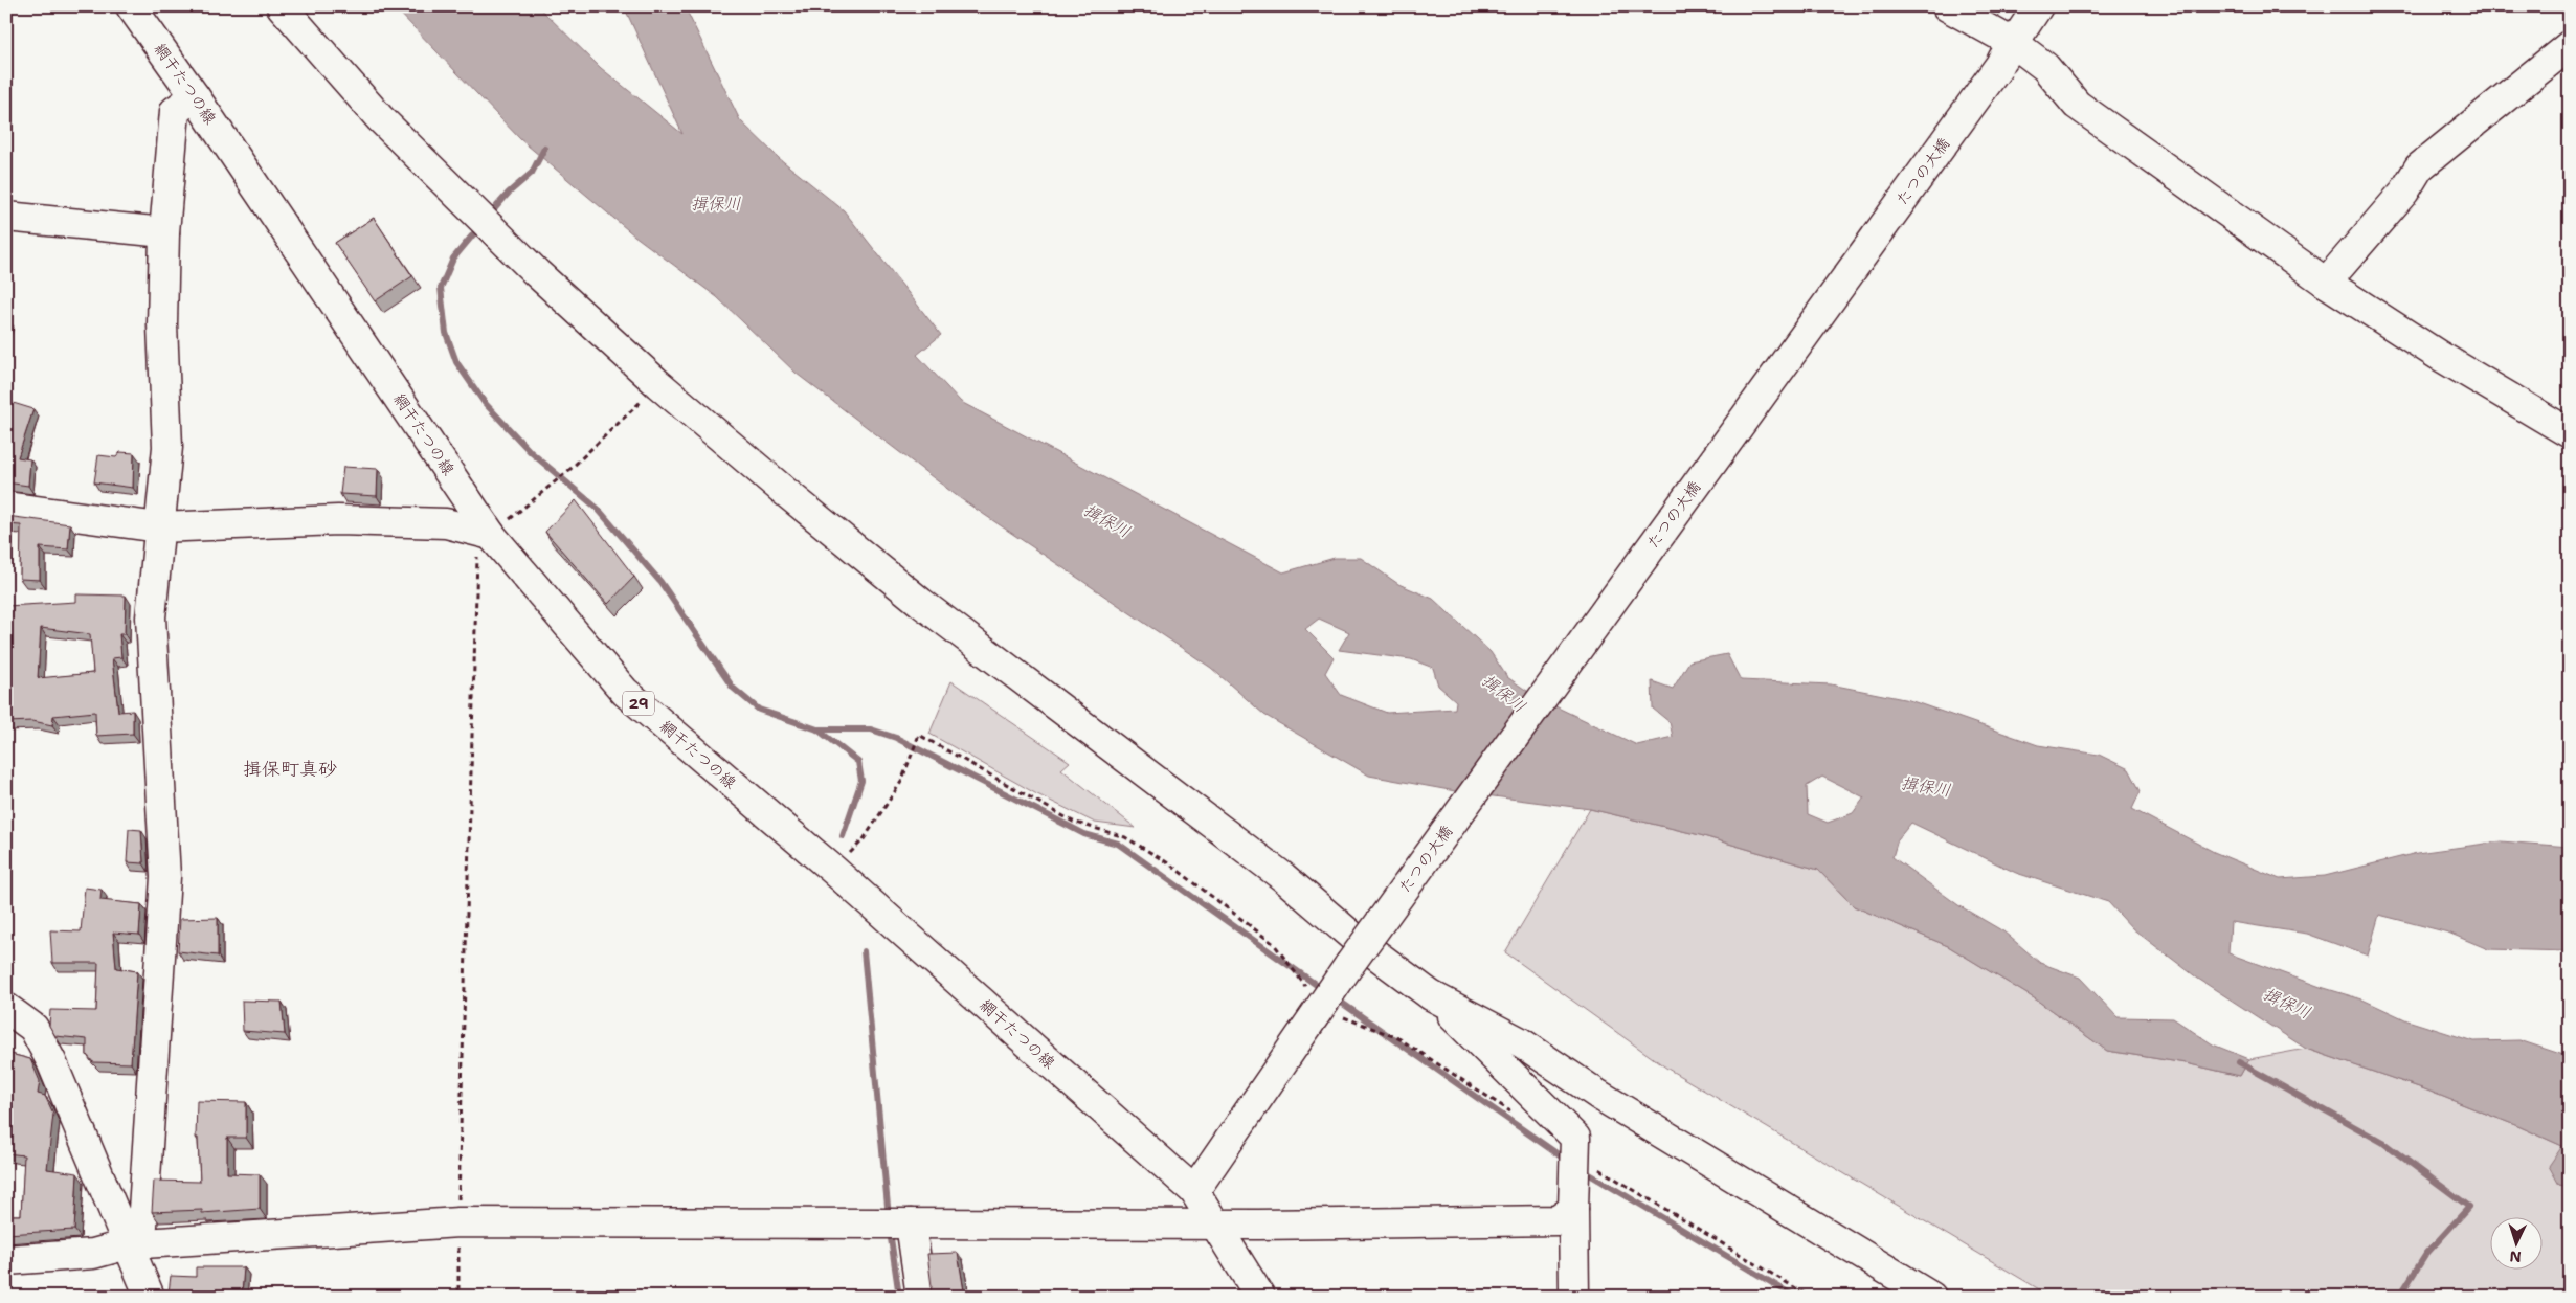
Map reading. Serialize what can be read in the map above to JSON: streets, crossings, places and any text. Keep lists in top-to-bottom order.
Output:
{
  "streets": {
    "street": ["網干たつの線", "たつの大橋", "29"]
  },
  "crossings": [
    ["網干たつの線", "たつの大橋"]
  ],
  "districts": ["揖保町真砂"],
  "water": ["揖保川"],
  "north": "bottom"
}
